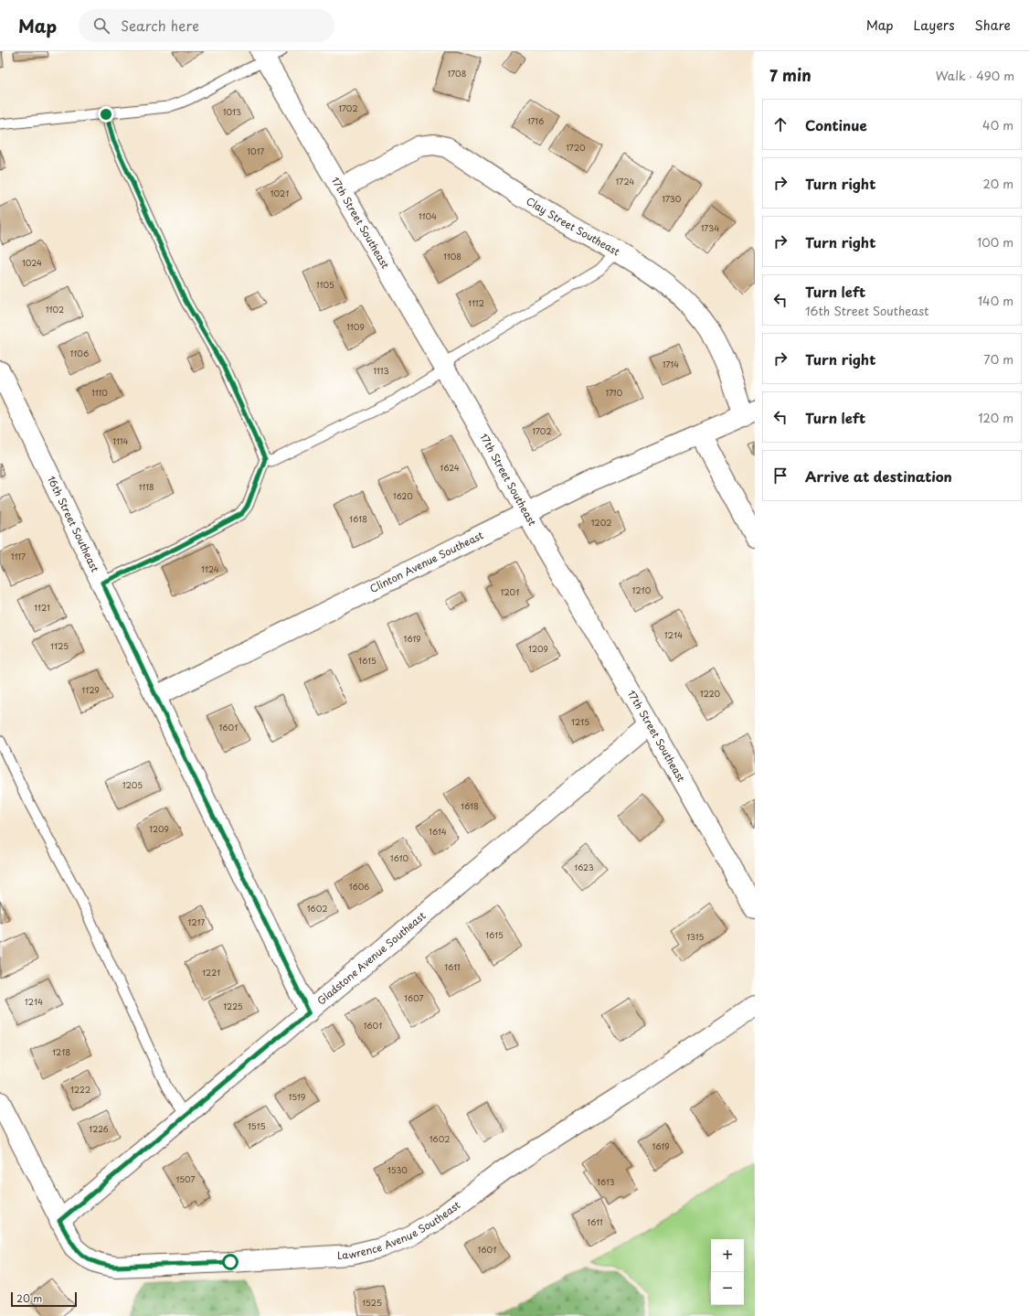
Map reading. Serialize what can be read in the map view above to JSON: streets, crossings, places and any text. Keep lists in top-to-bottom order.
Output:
{
  "streets": {
    "street": [
      "17th Street Southeast",
      "Clay Street Southeast",
      "16th Street Southeast",
      "Clinton Avenue Southeast",
      "Gladstone Avenue Southeast",
      "Lawrence Avenue Southeast"
    ]
  },
  "crossings": [
    ["17th Street Southeast", "Clay Street Southeast"],
    ["17th Street Southeast", "Clinton Avenue Southeast"],
    ["17th Street Southeast", "Gladstone Avenue Southeast"],
    ["Clay Street Southeast", "Clinton Avenue Southeast"],
    ["16th Street Southeast", "Clinton Avenue Southeast"],
    ["16th Street Southeast", "Gladstone Avenue Southeast"],
    ["Gladstone Avenue Southeast", "Lawrence Avenue Southeast"]
  ],
  "house_numbers": [
    "1708",
    "1702",
    "1013",
    "1716",
    "1720",
    "1017",
    "1724",
    "1021",
    "1730",
    "1104",
    "1734",
    "1108",
    "1024",
    "1105",
    "1112",
    "1102",
    "1109",
    "1106",
    "1714",
    "1113",
    "1110",
    "1710",
    "1702",
    "1114",
    "1624",
    "1118",
    "1620",
    "1618",
    "1202",
    "1117",
    "1124",
    "1210",
    "1201",
    "1121",
    "1214",
    "1619",
    "1125",
    "1209",
    "1615",
    "1129",
    "1220",
    "1215",
    "1601",
    "1205",
    "1618",
    "1209",
    "1614",
    "1610",
    "1623",
    "1606",
    "1602",
    "1217",
    "1615",
    "1315",
    "1611",
    "1221",
    "1607",
    "1214",
    "1225",
    "1601",
    "1218",
    "1222",
    "1519",
    "1515",
    "1226",
    "1602",
    "1619",
    "1530",
    "1507",
    "1613",
    "1611",
    "1601",
    "1525"
  ],
  "scale_bar": "20 m",
  "page": {
    "header": "Map",
    "search": "Search here",
    "nav": ["Map", "Layers", "Share"],
    "heading": ["7 min", "Walk · 490 m"],
    "list": [
      ["Continue", "40 m"],
      ["Turn right", "20 m"],
      ["Turn right", "100 m"],
      ["Turn left", "16th Street Southeast", "140 m"],
      ["Turn right", "70 m"],
      ["Turn left", "120 m"],
      "Arrive at destination"
    ],
    "map_buttons": ["+", "−"],
    "scale": "20 m"
  }
}
